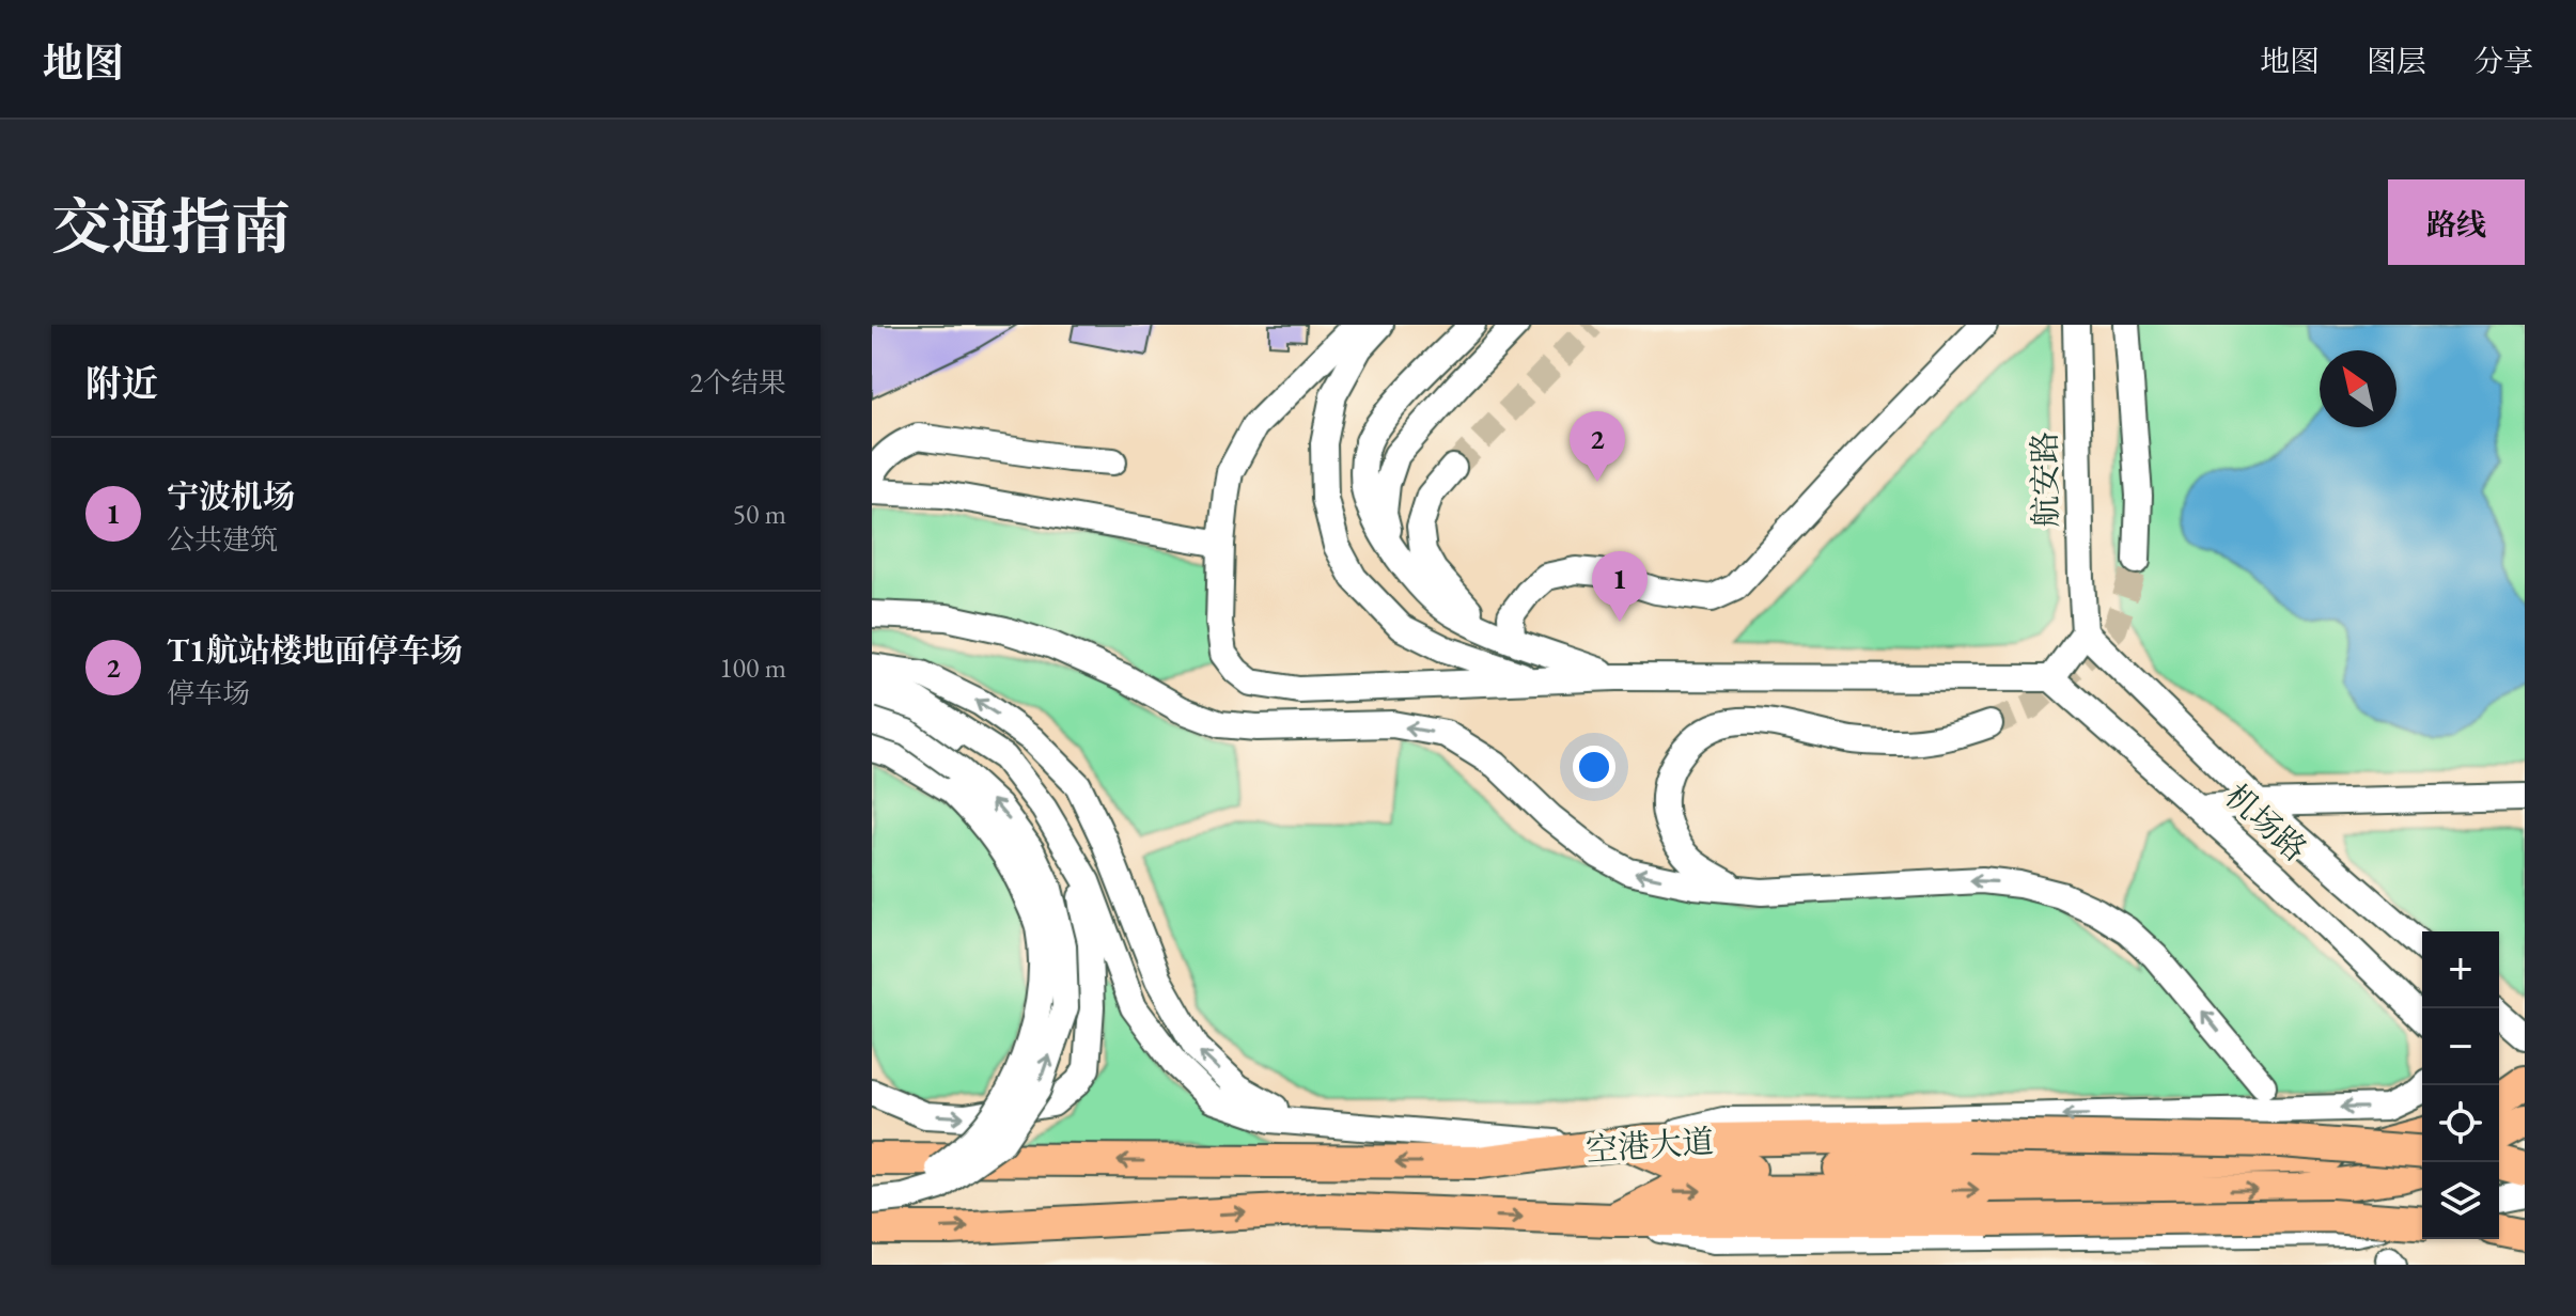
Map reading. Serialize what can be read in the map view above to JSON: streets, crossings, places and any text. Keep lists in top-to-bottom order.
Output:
{
  "streets": {
    "main road": ["空港大道"],
    "street": ["航安路", "机场路"]
  },
  "crossings": [
    ["航安路", "机场路"]
  ],
  "north": "top left",
  "page": {
    "header": "地图",
    "nav": ["地图", "图层", "分享"],
    "title": "交通指南",
    "buttons": "路线",
    "heading": ["附近", "2个结果"],
    "pins": ["2", "1"],
    "list": [
      {
        "mark": "1",
        "name": "宁波机场",
        "note": "公共建筑",
        "value": "50 m"
      },
      {
        "mark": "2",
        "name": "T1航站楼地面停车场",
        "note": "停车场",
        "value": "100 m"
      }
    ],
    "map_buttons": ["+", "−"]
  }
}
